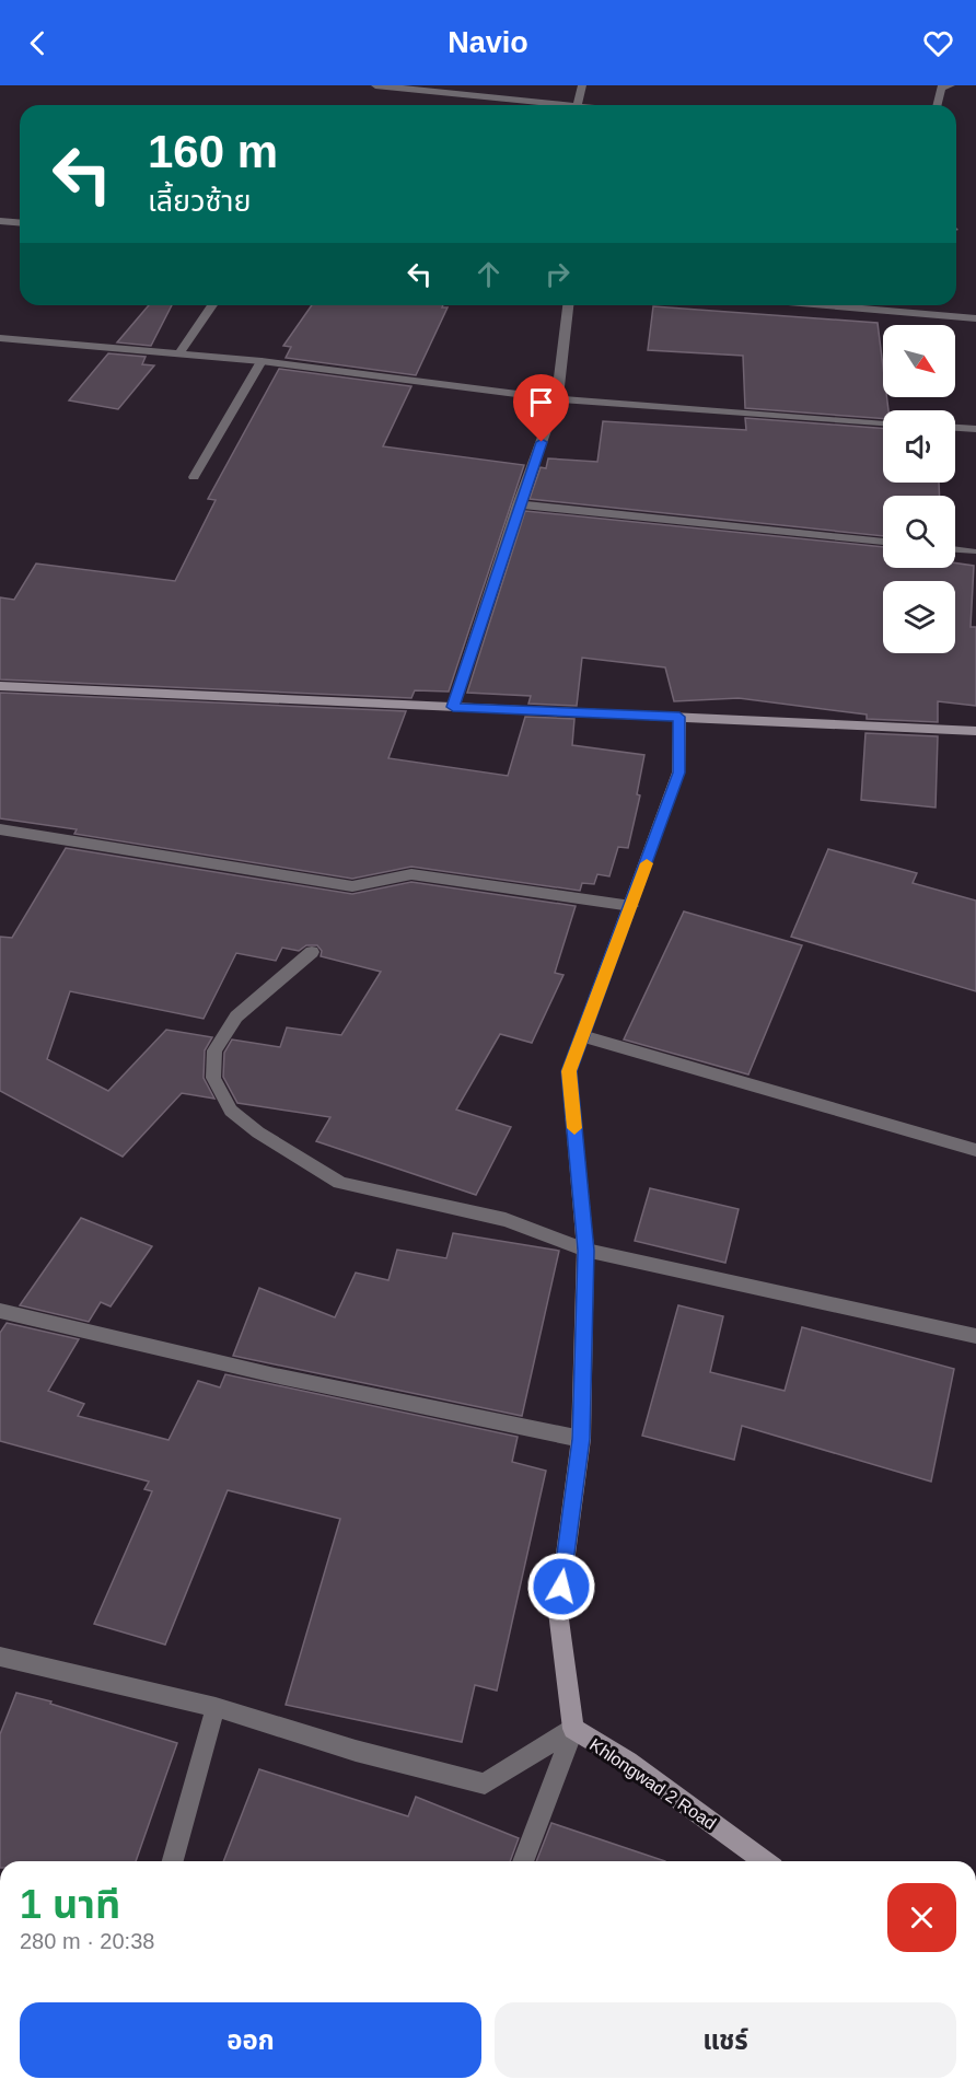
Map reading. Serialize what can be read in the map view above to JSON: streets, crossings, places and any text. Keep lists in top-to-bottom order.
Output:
{
  "streets": {
    "street": ["Khlongwad 2 Road"]
  },
  "north": "bottom right",
  "page": {
    "header": "Navio",
    "turn": ["160 m", "เลี้ยวซ้าย"],
    "heading": ["1 นาที", "280 m · 20:38"],
    "buttons": ["ออก", "แชร์"]
  }
}
